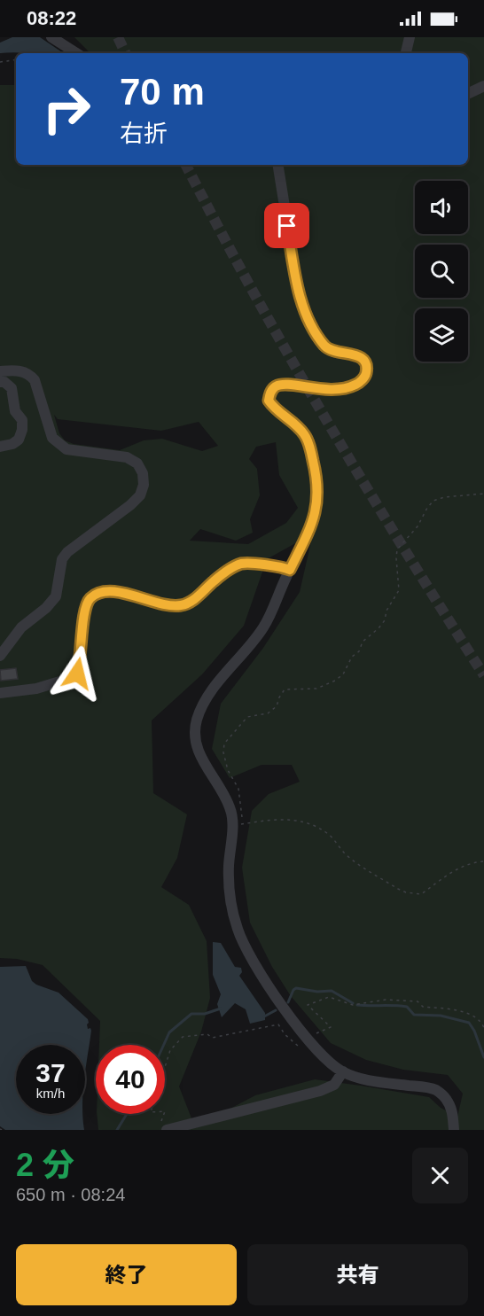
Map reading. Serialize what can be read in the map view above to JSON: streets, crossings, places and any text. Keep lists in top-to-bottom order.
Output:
{
  "page": {
    "status": "08:22",
    "turn": ["70 m", "右折"],
    "speed": "37 km/h",
    "limit": "40",
    "heading": ["2 分", "650 m · 08:24"],
    "buttons": ["終了", "共有"]
  }
}
